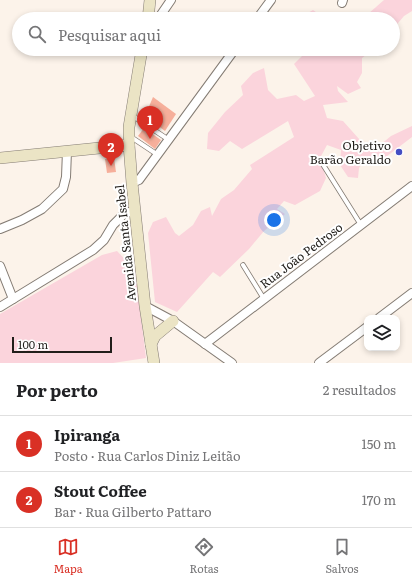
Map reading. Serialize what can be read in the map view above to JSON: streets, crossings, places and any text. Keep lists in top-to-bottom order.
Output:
{
  "streets": {
    "main road": ["Avenida Santa Isabel"],
    "street": ["Rua João Pedroso"]
  },
  "places": ["Objetivo Barão Geraldo"],
  "scale_bar": "100 m",
  "page": {
    "search": "Pesquisar aqui",
    "pins": ["1", "2"],
    "scale": "100 m",
    "heading": ["Por perto", "2 resultados"],
    "list": [
      {
        "mark": "1",
        "name": "Ipiranga",
        "note": "Posto · Rua Carlos Diniz Leitão",
        "value": "150 m"
      },
      {
        "mark": "2",
        "name": "Stout Coffee",
        "note": "Bar · Rua Gilberto Pattaro",
        "value": "170 m"
      }
    ],
    "nav": ["Mapa", "Rotas", "Salvos"]
  }
}
